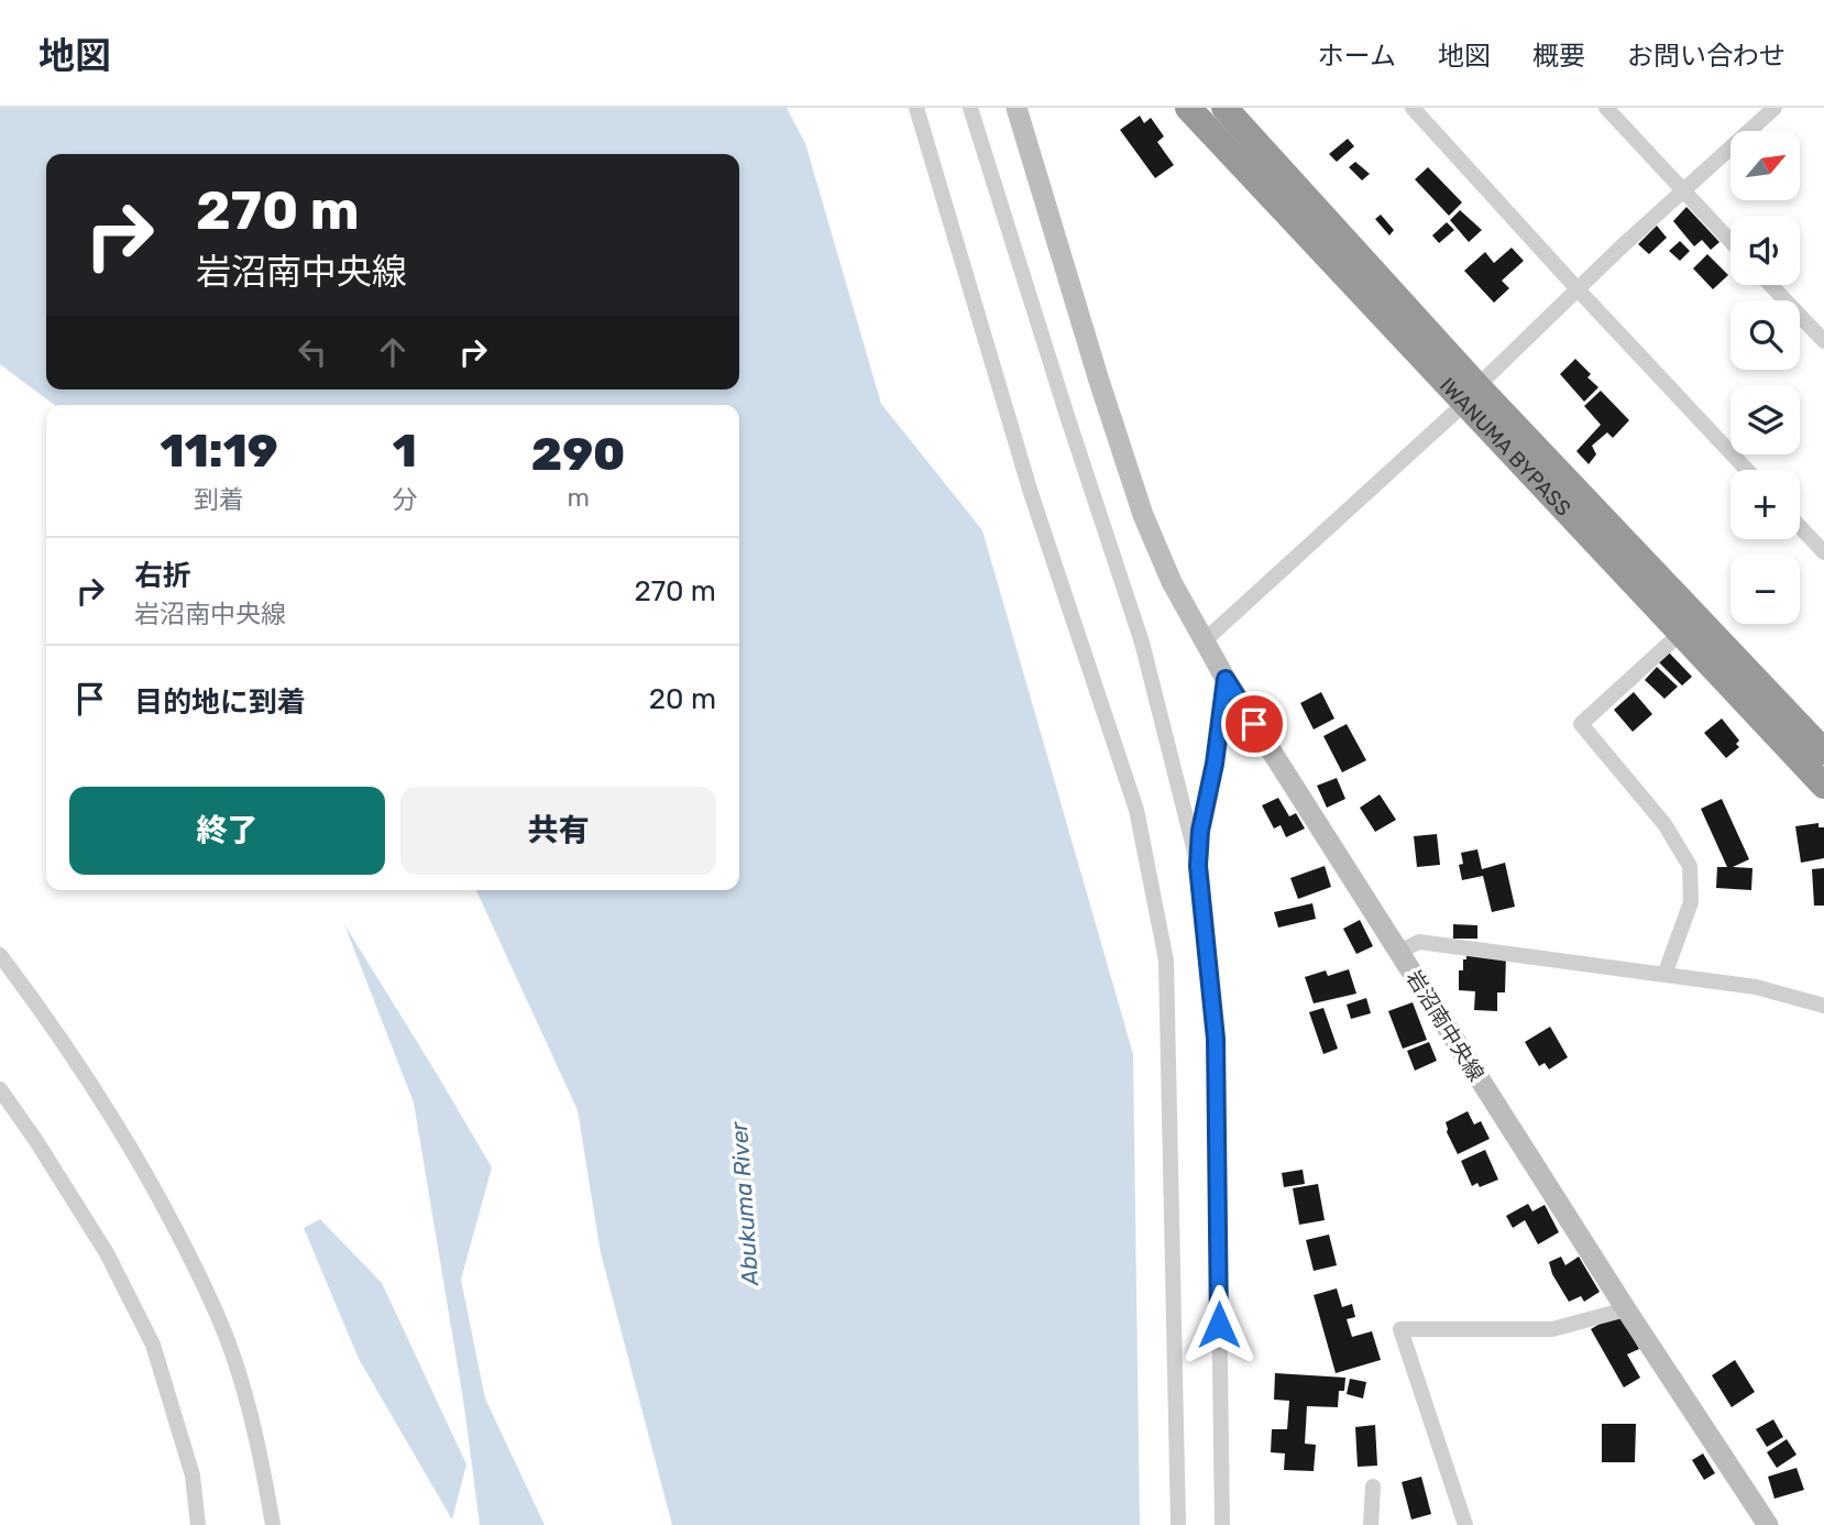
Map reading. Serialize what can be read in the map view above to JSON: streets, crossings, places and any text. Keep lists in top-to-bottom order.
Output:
{
  "streets": {
    "highway": ["IWANUMA BYPASS"],
    "street": ["岩沼南中央線"]
  },
  "water": ["Abukuma River"],
  "north": "top right",
  "page": {
    "header": "地図",
    "nav": [
      "ホーム",
      "地図",
      "概要",
      "お問い合わせ"
    ],
    "map_buttons": ["+", "−"],
    "turn": ["270 m", "岩沼南中央線"],
    "eta": [
      "11:19",
      "到着",
      "1",
      "分",
      "290",
      "m"
    ],
    "list": [
      {
        "name": "右折",
        "note": "岩沼南中央線",
        "value": "270 m"
      },
      {
        "name": "目的地に到着",
        "value": "20 m"
      }
    ],
    "buttons": ["終了", "共有"]
  }
}
